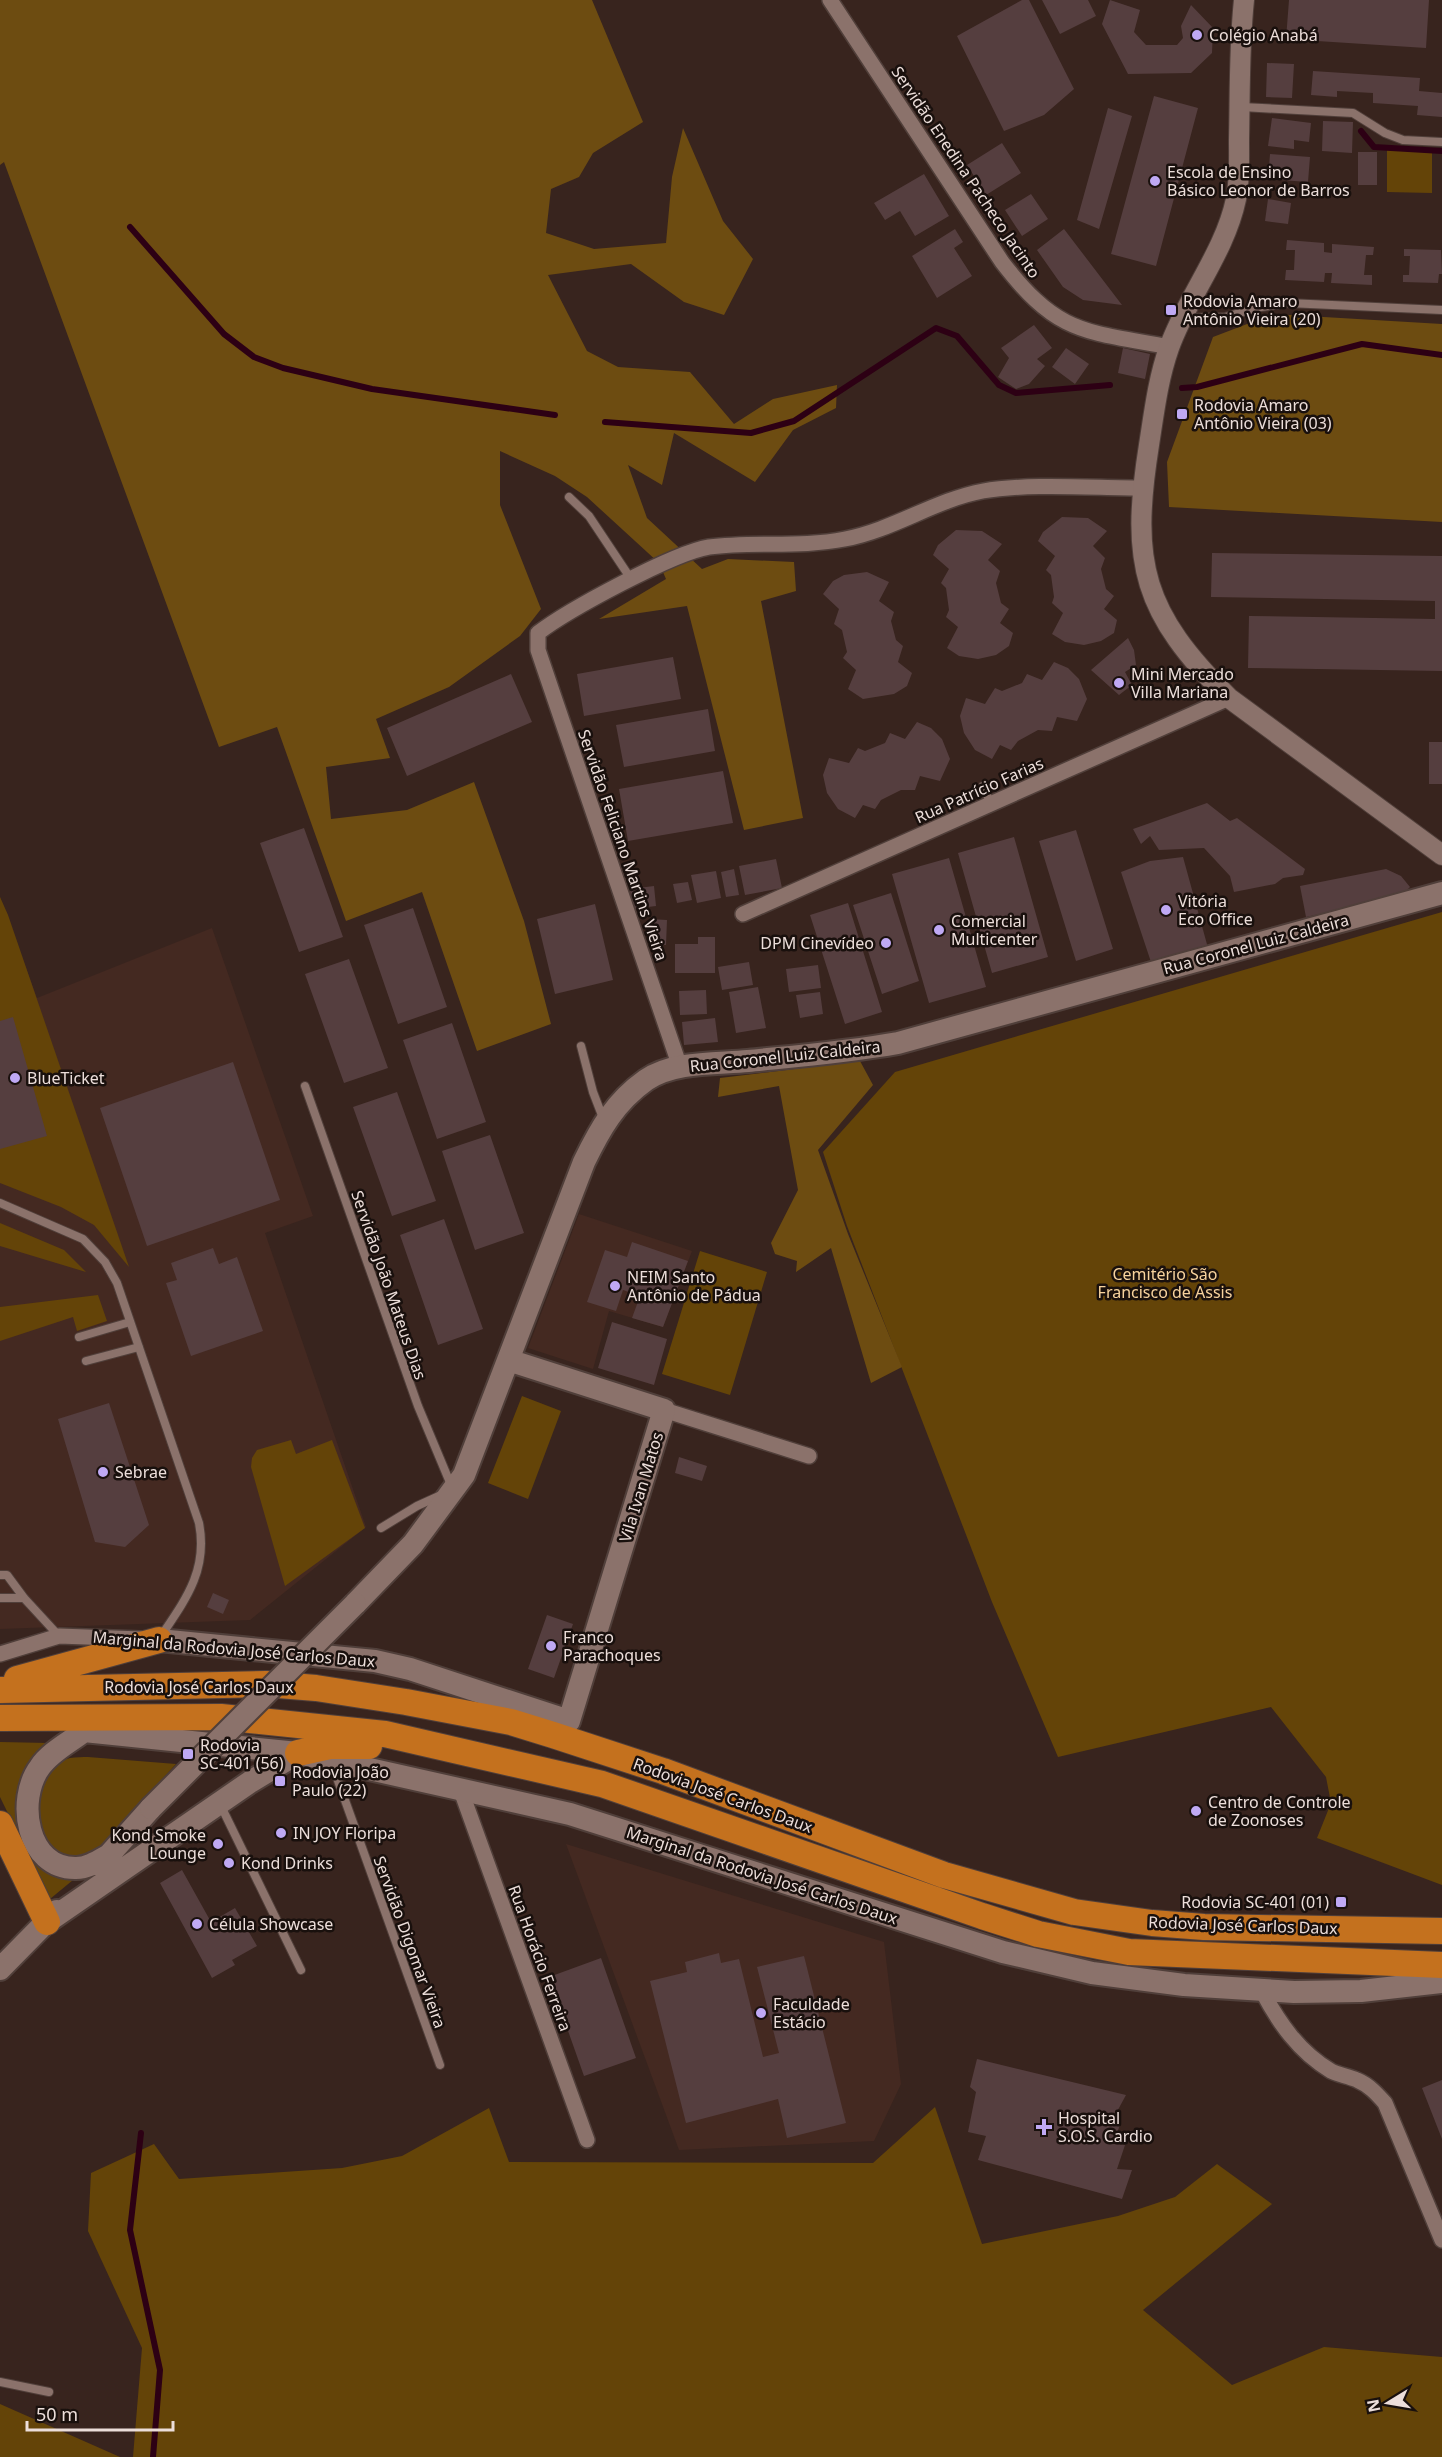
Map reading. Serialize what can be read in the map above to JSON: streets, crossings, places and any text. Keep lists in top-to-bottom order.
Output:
{
  "streets": {
    "highway": ["Rodovia José Carlos Daux"],
    "main road": ["Rua Coronel Luiz Caldeira", "Vila Ivan Matos", "Marginal da Rodovia José Carlos Daux"],
    "street": [
      "Servidão Enedina Pacheco Jacinto",
      "Rua Patrício Farias",
      "Servidão Feliciano Martins Vieira",
      "Rua Horácio Ferreira"
    ],
    "lane": ["Servidão João Mateus Dias", "Servidão Digomar Vieira"]
  },
  "crossings": [
    ["Servidão Feliciano Martins Vieira", "Rua Coronel Luiz Caldeira"],
    ["Rua Coronel Luiz Caldeira", "Servidão João Mateus Dias"],
    ["Rua Coronel Luiz Caldeira", "Vila Ivan Matos"],
    ["Vila Ivan Matos", "Marginal da Rodovia José Carlos Daux"],
    ["Marginal da Rodovia José Carlos Daux", "Servidão Digomar Vieira"],
    ["Marginal da Rodovia José Carlos Daux", "Rua Horácio Ferreira"]
  ],
  "parks": ["Cemitério São Francisco de Assis"],
  "places": {
    "other": [
      "Colégio Anabá",
      "Escola de Ensino Básico Leonor de Barros",
      "Mini Mercado Villa Mariana",
      "Vitória Eco Office",
      "Comercial Multicenter",
      "DPM Cinevídeo",
      "BlueTicket",
      "NEIM Santo Antônio de Pádua",
      "Sebrae",
      "Franco Parachoques",
      "Centro de Controle de Zoonoses",
      "IN JOY Floripa",
      "Kond Smoke Lounge",
      "Kond Drinks",
      "Célula Showcase",
      "Faculdade Estácio"
    ],
    "transit": [
      "Rodovia Amaro Antônio Vieira (20)",
      "Rodovia Amaro Antônio Vieira (03)",
      "Rodovia SC-401 (56)",
      "Rodovia João Paulo (22)",
      "Rodovia SC-401 (01)"
    ],
    "health": ["Hospital S.O.S. Cardio"]
  },
  "scale_bar": "50 m",
  "north": "left"
}
